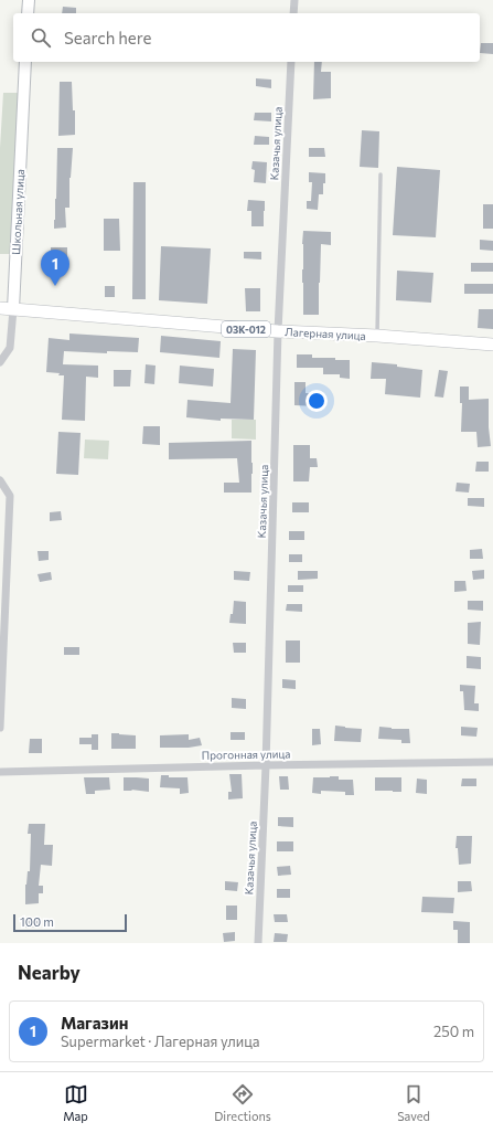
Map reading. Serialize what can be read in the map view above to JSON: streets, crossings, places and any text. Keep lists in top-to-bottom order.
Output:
{
  "streets": {
    "main road": ["03К-012", "Лагерная улица"],
    "street": ["Казачья улица", "Школьная улица", "Прогонная улица"]
  },
  "crossings": [
    ["Казачья улица", "Лагерная улица"],
    ["Казачья улица", "Прогонная улица"],
    ["Школьная улица", "Лагерная улица"]
  ],
  "scale_bar": "100 m",
  "page": {
    "search": "Search here",
    "pins": "1",
    "scale": "100 m",
    "heading": "Nearby",
    "list": [
      {
        "mark": "1",
        "name": "Магазин",
        "note": "Supermarket · Лагерная улица",
        "value": "250 m"
      }
    ],
    "nav": ["Map", "Directions", "Saved"]
  }
}
